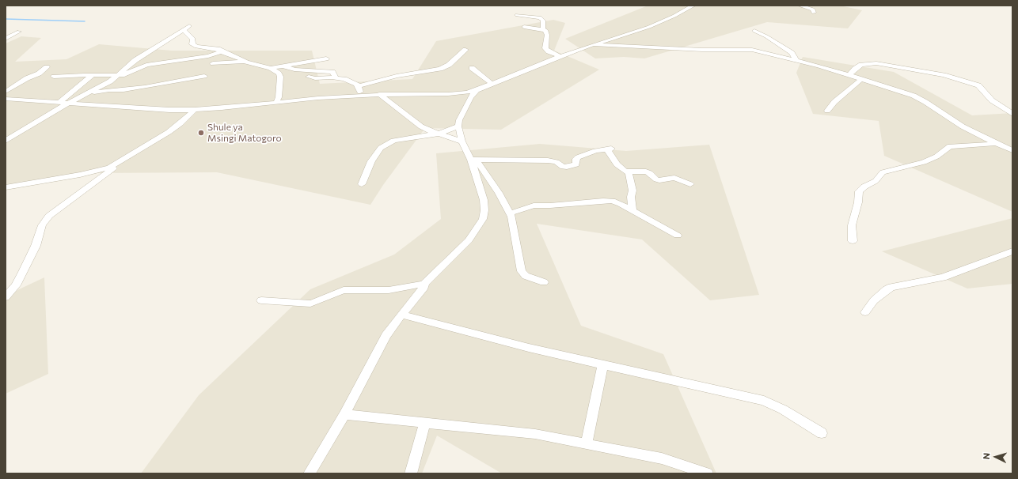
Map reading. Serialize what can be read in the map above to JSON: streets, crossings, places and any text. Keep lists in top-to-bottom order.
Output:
{
  "places": ["Shule ya Msingi Matogoro"],
  "north": "left"
}
